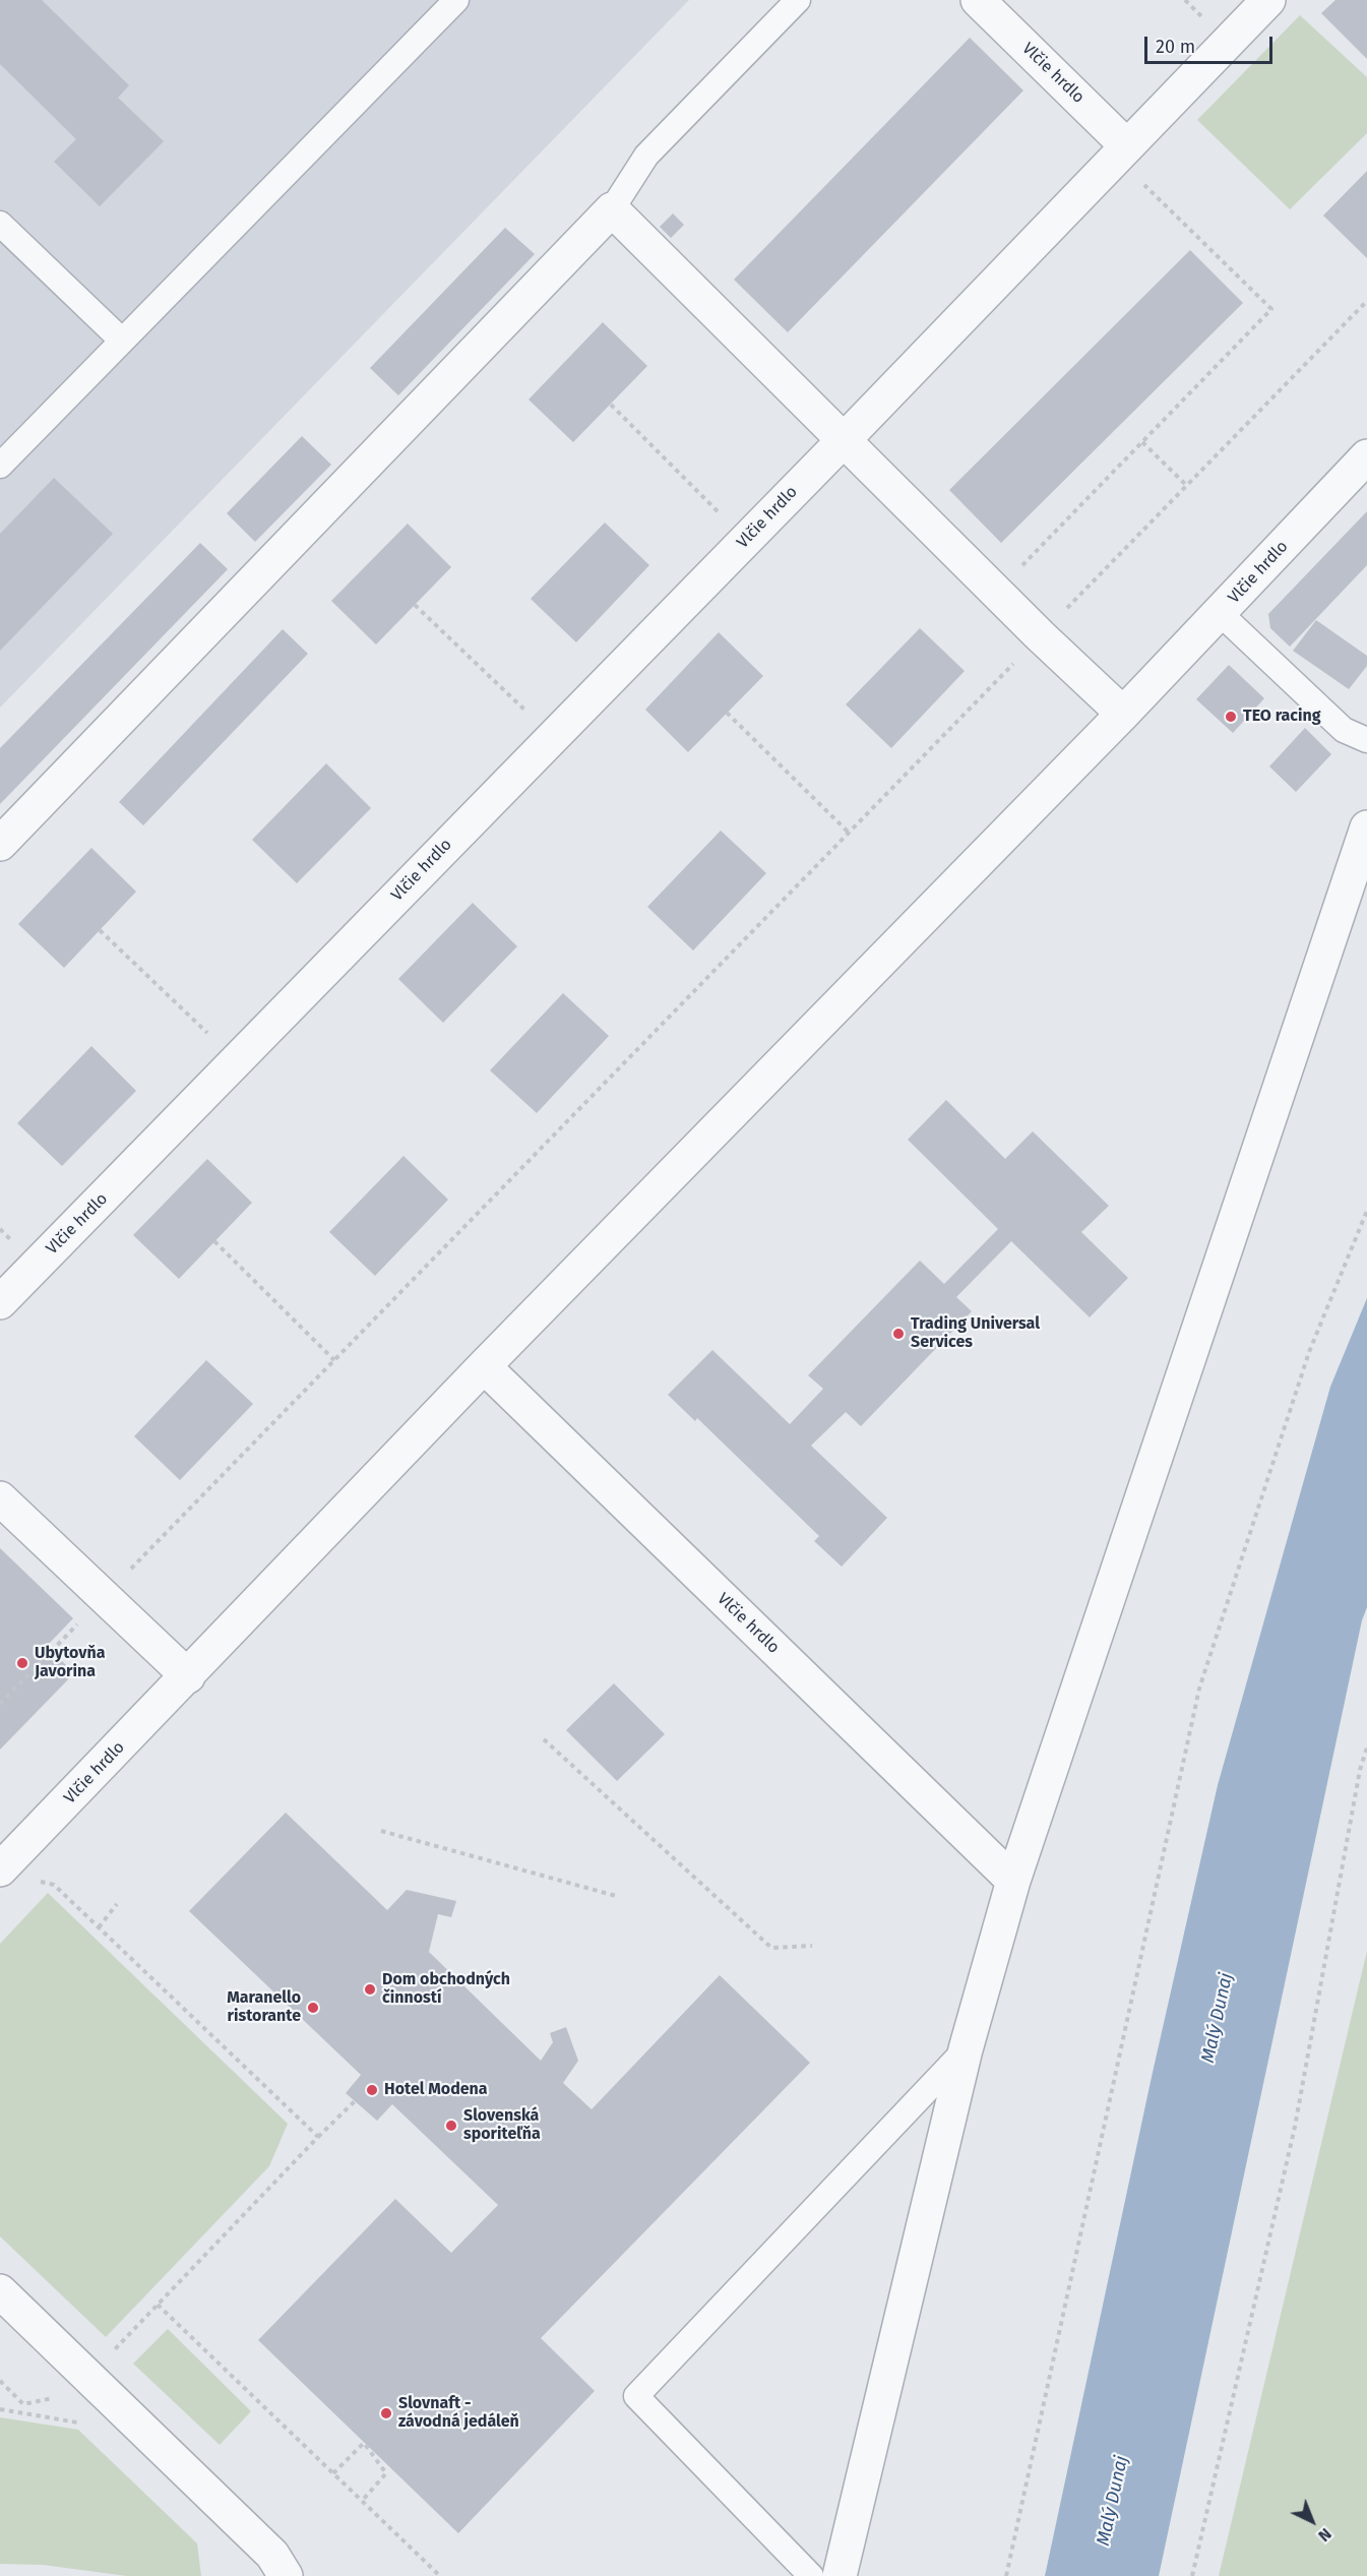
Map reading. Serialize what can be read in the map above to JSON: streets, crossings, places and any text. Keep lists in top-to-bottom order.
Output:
{
  "streets": {
    "street": ["Vlčie hrdlo"]
  },
  "water": ["Malý Dunaj"],
  "places": [
    "TEO racing",
    "Trading Universal Services",
    "Ubytovňa Javorina",
    "Dom obchodných činností",
    "Maranello ristorante",
    "Hotel Modena",
    "Slovenská sporiteľňa",
    "Slovnaft - závodná jedáleň"
  ],
  "scale_bar": "20 m",
  "north": "bottom right"
}
